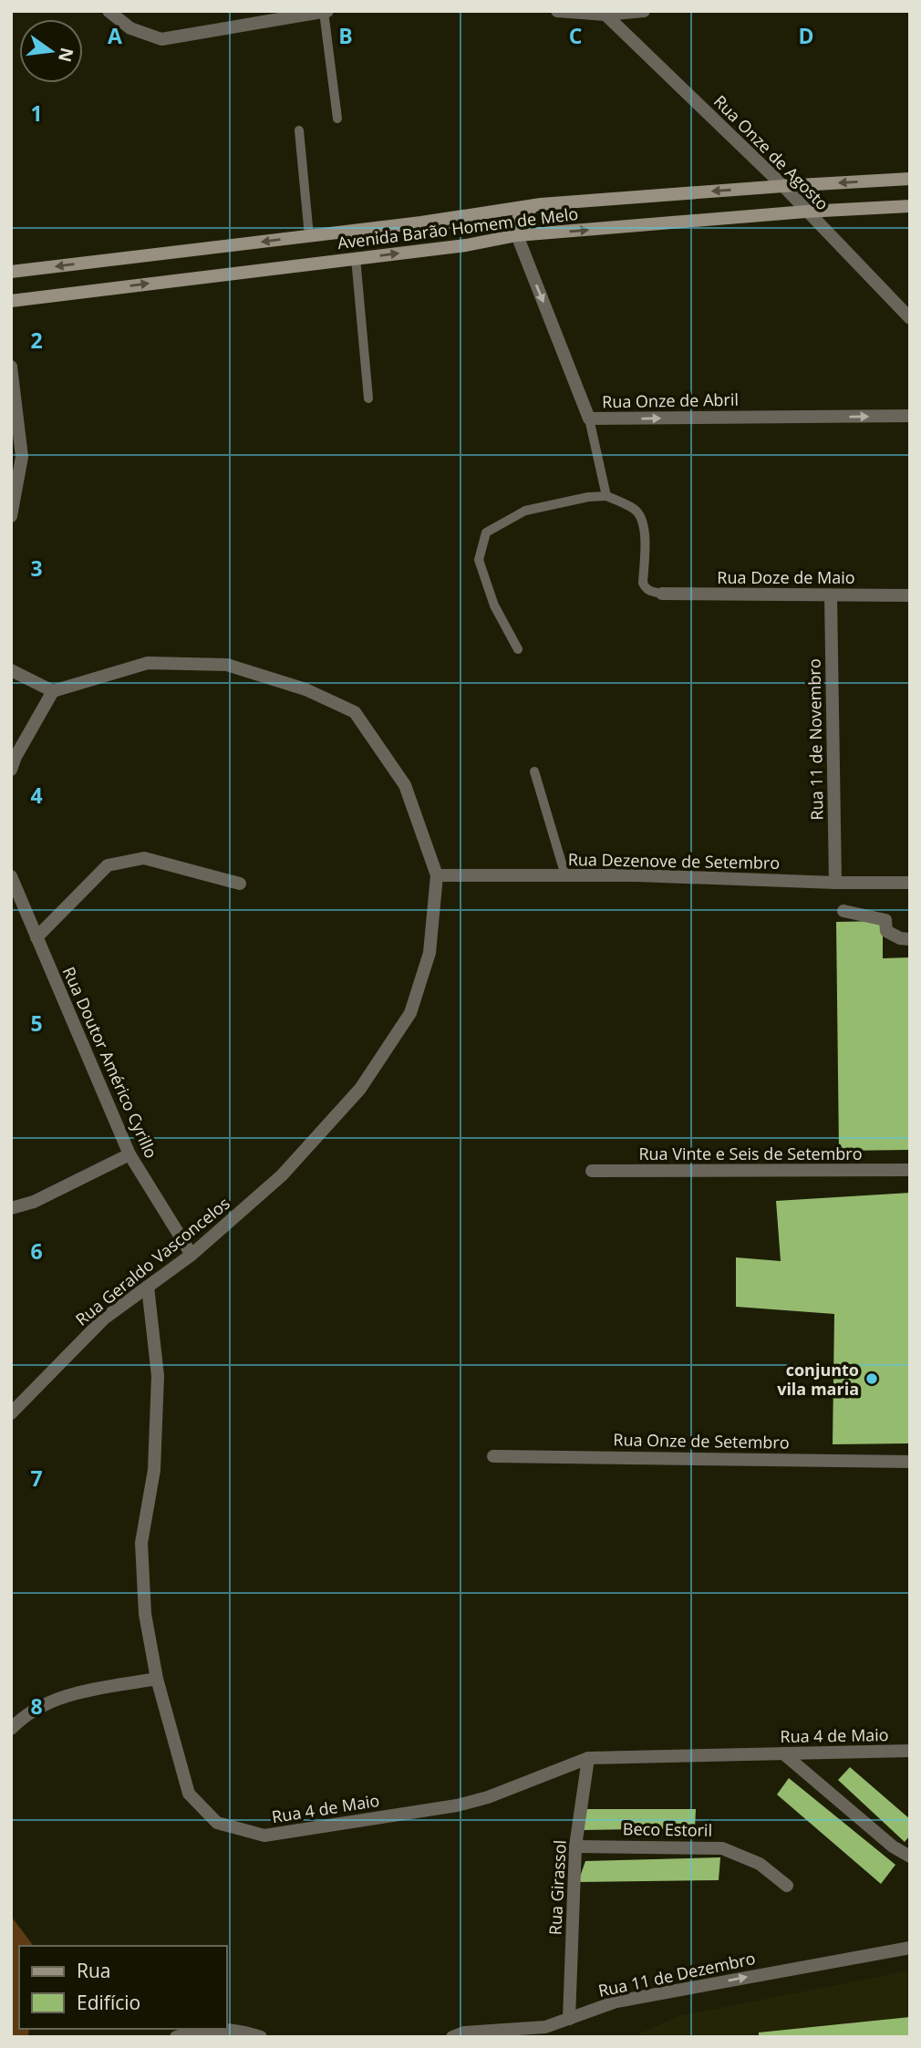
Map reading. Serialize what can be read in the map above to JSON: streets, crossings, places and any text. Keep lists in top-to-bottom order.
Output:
{
  "streets": {
    "main road": ["Avenida Barão Homem de Melo"],
    "street": [
      "Rua Onze de Agosto",
      "Rua Onze de Abril",
      "Rua Doze de Maio",
      "Rua 11 de Novembro",
      "Rua Dezenove de Setembro",
      "Rua Doutor Américo Cyrillo",
      "Rua Vinte e Seis de Setembro",
      "Rua Geraldo Vasconcelos",
      "Rua Onze de Setembro",
      "Rua 4 de Maio",
      "Beco Estoril",
      "Rua Girassol",
      "Rua 11 de Dezembro"
    ]
  },
  "crossings": [
    ["Rua Onze de Agosto", "Avenida Barão Homem de Melo"],
    ["Avenida Barão Homem de Melo", "Rua Onze de Abril"],
    ["Rua Doze de Maio", "Rua 11 de Novembro"],
    ["Rua 11 de Novembro", "Rua Dezenove de Setembro"],
    ["Rua Dezenove de Setembro", "Rua Geraldo Vasconcelos"],
    ["Rua Doutor Américo Cyrillo", "Rua Geraldo Vasconcelos"],
    ["Rua Geraldo Vasconcelos", "Rua 4 de Maio"],
    ["Rua 4 de Maio", "Rua Girassol"],
    ["Beco Estoril", "Rua Girassol"],
    ["Rua Girassol", "Rua 11 de Dezembro"]
  ],
  "one_way": ["Rua Onze de Abril", "Rua 11 de Dezembro"],
  "places": ["conjunto vila maria"],
  "legend": ["Rua", "Edifício"],
  "north": "right",
  "grid": {
    "columns": [
      "A",
      "B",
      "C",
      "D"
    ],
    "rows": [
      "1",
      "2",
      "3",
      "4",
      "5",
      "6",
      "7",
      "8"
    ]
  }
}
